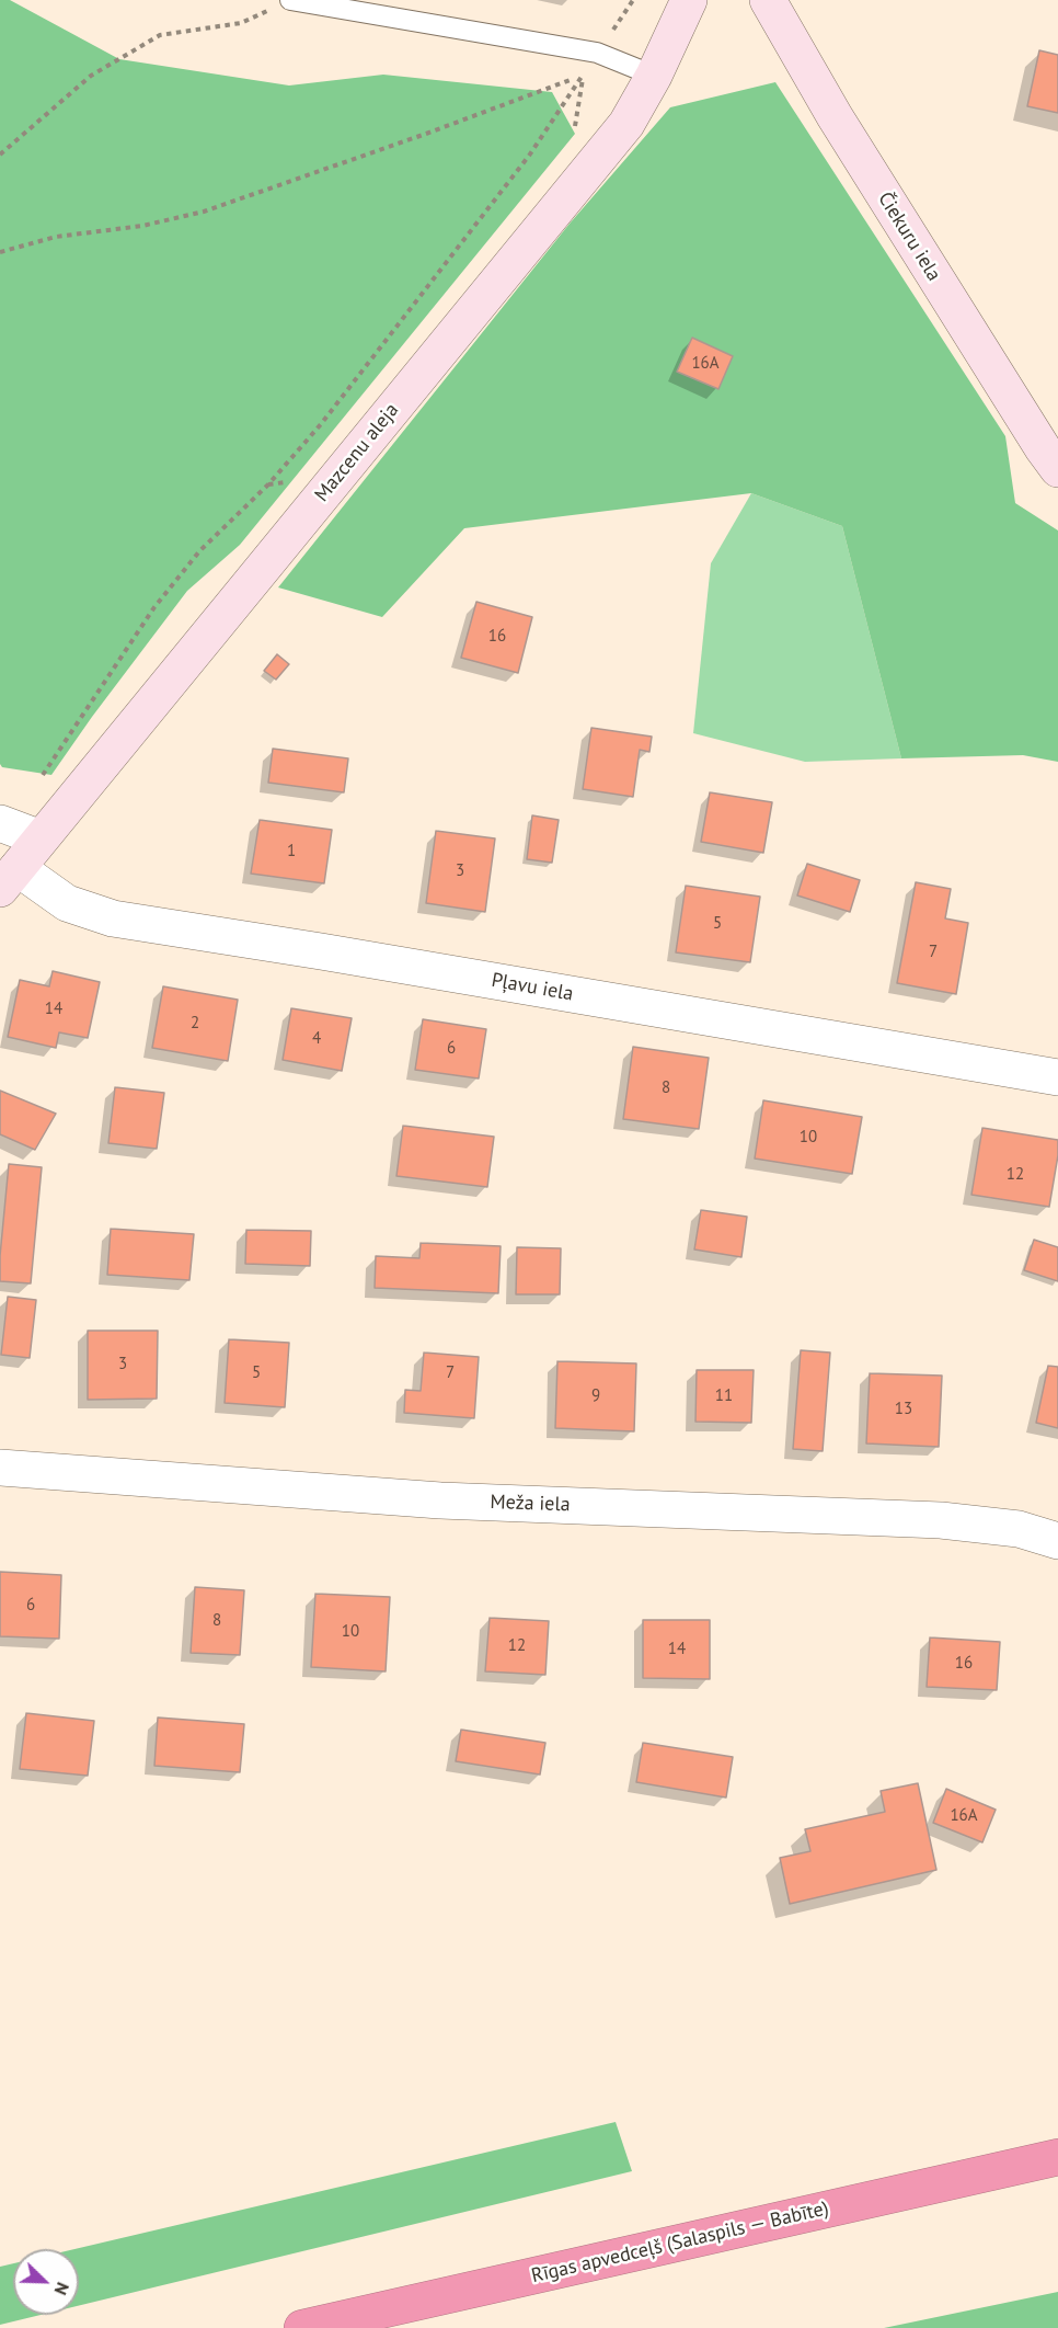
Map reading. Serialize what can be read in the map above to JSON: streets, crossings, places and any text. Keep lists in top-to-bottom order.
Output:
{
  "streets": {
    "highway": ["Rīgas apvedceļš (Salaspils — Babīte)"],
    "main road": ["Čiekuru iela", "Mazcenu aleja"],
    "street": ["Pļavu iela", "Meža iela"]
  },
  "crossings": [
    ["Mazcenu aleja", "Pļavu iela"]
  ],
  "house_numbers": [
    "16A",
    "16",
    "1",
    "3",
    "5",
    "7",
    "14",
    "2",
    "4",
    "6",
    "8",
    "10",
    "12",
    "3",
    "5",
    "7",
    "9",
    "11",
    "13",
    "6",
    "8",
    "10",
    "12",
    "14",
    "16",
    "16A"
  ],
  "north": "bottom right"
}
